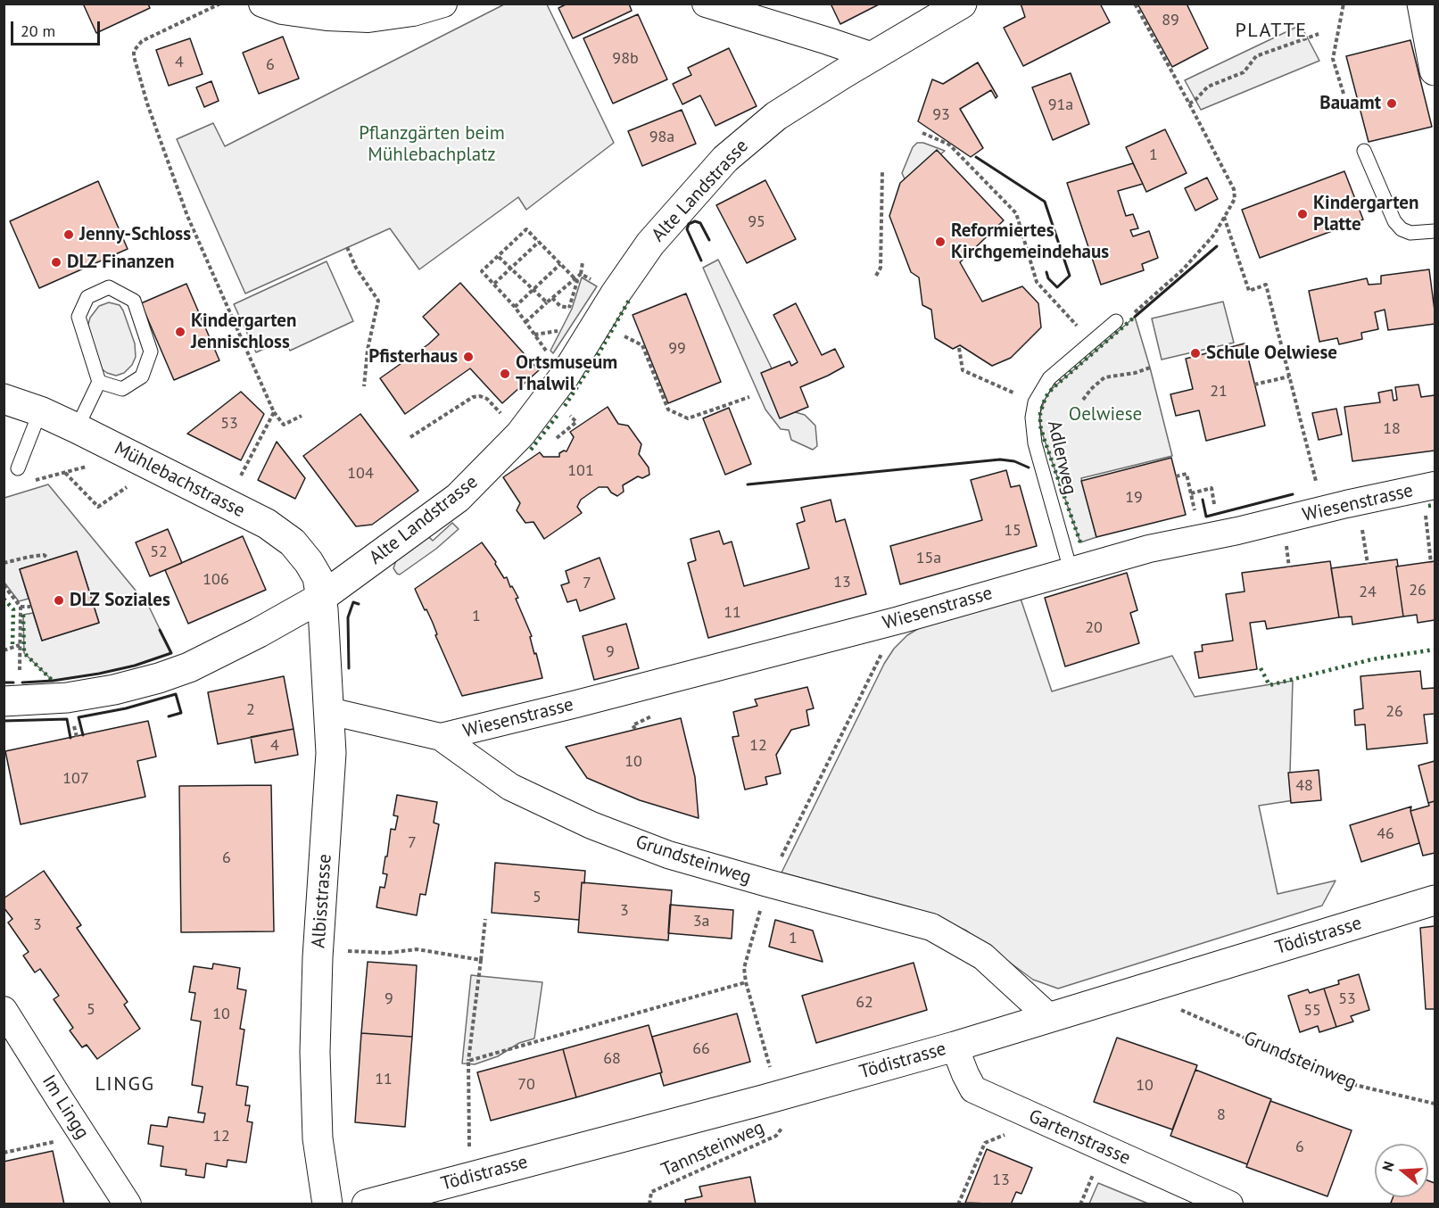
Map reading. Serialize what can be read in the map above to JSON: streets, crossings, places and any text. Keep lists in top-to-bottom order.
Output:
{
  "streets": {
    "street": [
      "Alte Landstrasse",
      "Mühlebachstrasse",
      "Wiesenstrasse",
      "Grundsteinweg",
      "Albisstrasse",
      "Tödistrasse",
      "Im Lingg",
      "Gartenstrasse"
    ],
    "lane": ["Adlerweg"],
    "path": ["Tannsteinweg"]
  },
  "crossings": [
    ["Alte Landstrasse", "Mühlebachstrasse"],
    ["Alte Landstrasse", "Albisstrasse"],
    ["Adlerweg", "Wiesenstrasse"],
    ["Mühlebachstrasse", "Albisstrasse"],
    ["Wiesenstrasse", "Grundsteinweg"],
    ["Grundsteinweg", "Albisstrasse"],
    ["Grundsteinweg", "Tödistrasse"],
    ["Tödistrasse", "Gartenstrasse"]
  ],
  "districts": ["PLATTE", "LINGG"],
  "parks": ["Pflanzgärten beim Mühlebachplatz", "Oelwiese"],
  "places": [
    "Bauamt",
    "Kindergarten Platte",
    "Jenny-Schloss",
    "Reformiertes Kirchgemeindehaus",
    "DLZ Finanzen",
    "Kindergarten Jennischloss",
    "Schule Oelwiese",
    "Pfisterhaus",
    "Ortsmuseum Thalwil",
    "DLZ Soziales"
  ],
  "house_numbers": [
    "89",
    "98b",
    "4",
    "6",
    "91a",
    "93",
    "98a",
    "1",
    "95",
    "99",
    "21",
    "53",
    "18",
    "101",
    "104",
    "19",
    "15",
    "52",
    "15a",
    "106",
    "13",
    "7",
    "26",
    "24",
    "11",
    "1",
    "20",
    "9",
    "2",
    "26",
    "4",
    "12",
    "10",
    "107",
    "48",
    "46",
    "7",
    "6",
    "5",
    "3",
    "3a",
    "3",
    "1",
    "9",
    "53",
    "62",
    "5",
    "55",
    "10",
    "66",
    "68",
    "11",
    "70",
    "10",
    "8",
    "12",
    "6",
    "13"
  ],
  "scale_bar": "20 m",
  "north": "left"
}
